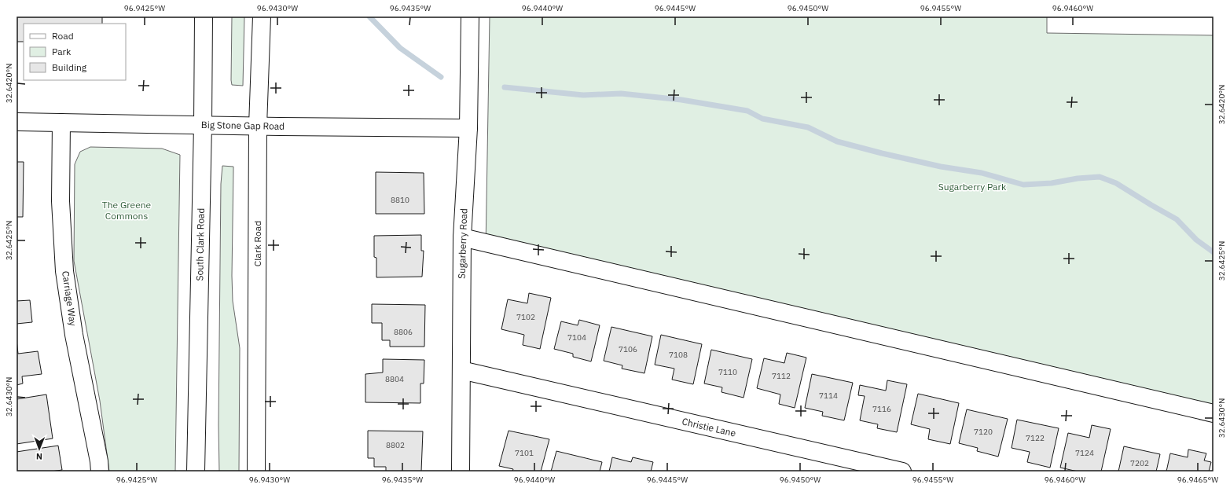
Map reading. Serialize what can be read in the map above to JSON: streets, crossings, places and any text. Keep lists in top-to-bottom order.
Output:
{
  "streets": {
    "street": [
      "Big Stone Gap Road",
      "Clark Road",
      "Sugarberry Road",
      "South Clark Road",
      "Carriage Way",
      "Christie Lane"
    ]
  },
  "crossings": [
    ["Big Stone Gap Road", "Clark Road"],
    ["Big Stone Gap Road", "Sugarberry Road"],
    ["Big Stone Gap Road", "South Clark Road"],
    ["Big Stone Gap Road", "Carriage Way"],
    ["Sugarberry Road", "Christie Lane"]
  ],
  "parks": ["Sugarberry Park", "The Greene Commons"],
  "house_numbers": [
    "8810",
    "7102",
    "8806",
    "7104",
    "7106",
    "7108",
    "7110",
    "7112",
    "8804",
    "7114",
    "7116",
    "7120",
    "7122",
    "8802",
    "7101",
    "7124",
    "7202"
  ],
  "legend": ["Road", "Park", "Building"],
  "north": "bottom",
  "coordinates": [
    "96.9425°W",
    "96.9430°W",
    "96.9435°W",
    "96.9440°W",
    "96.9445°W",
    "96.9450°W",
    "96.9455°W",
    "96.9460°W",
    "32.6420°N",
    "32.6425°N",
    "32.6430°N",
    "96.9465°W"
  ]
}
